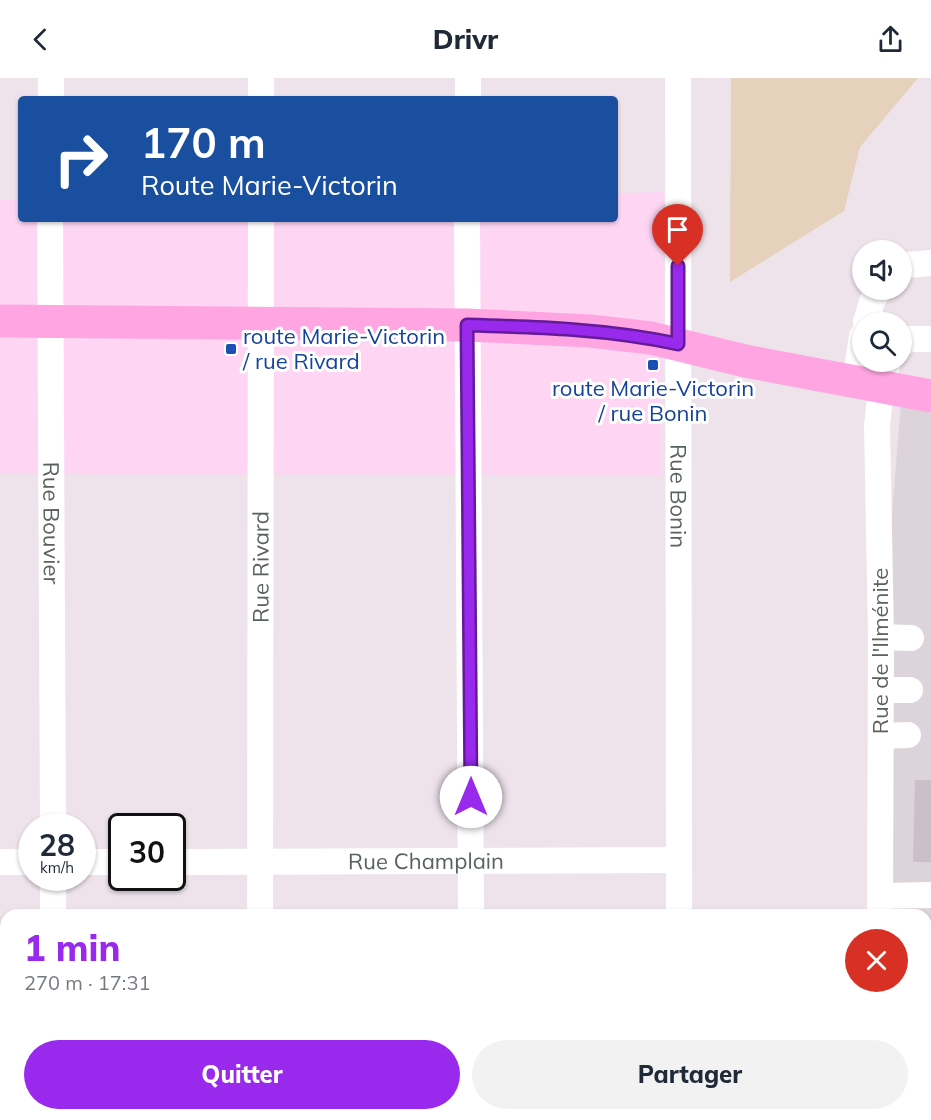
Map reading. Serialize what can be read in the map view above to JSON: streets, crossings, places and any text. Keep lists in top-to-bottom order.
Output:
{
  "streets": {
    "street": [
      "Rue Bonin",
      "Rue Bouvier",
      "Rue Rivard",
      "Rue de l'Ilménite",
      "Rue Champlain"
    ]
  },
  "crossings": [
    ["Rue Bonin", "Rue Champlain"],
    ["Rue Rivard", "Rue Champlain"]
  ],
  "places": {
    "transit": ["route Marie-Victorin / rue Rivard", "route Marie-Victorin / rue Bonin"]
  },
  "page": {
    "header": "Drivr",
    "turn": ["170 m", "Route Marie-Victorin"],
    "speed": "28 km/h",
    "limit": "30",
    "heading": ["1 min", "270 m · 17:31"],
    "buttons": ["Quitter", "Partager"]
  }
}
